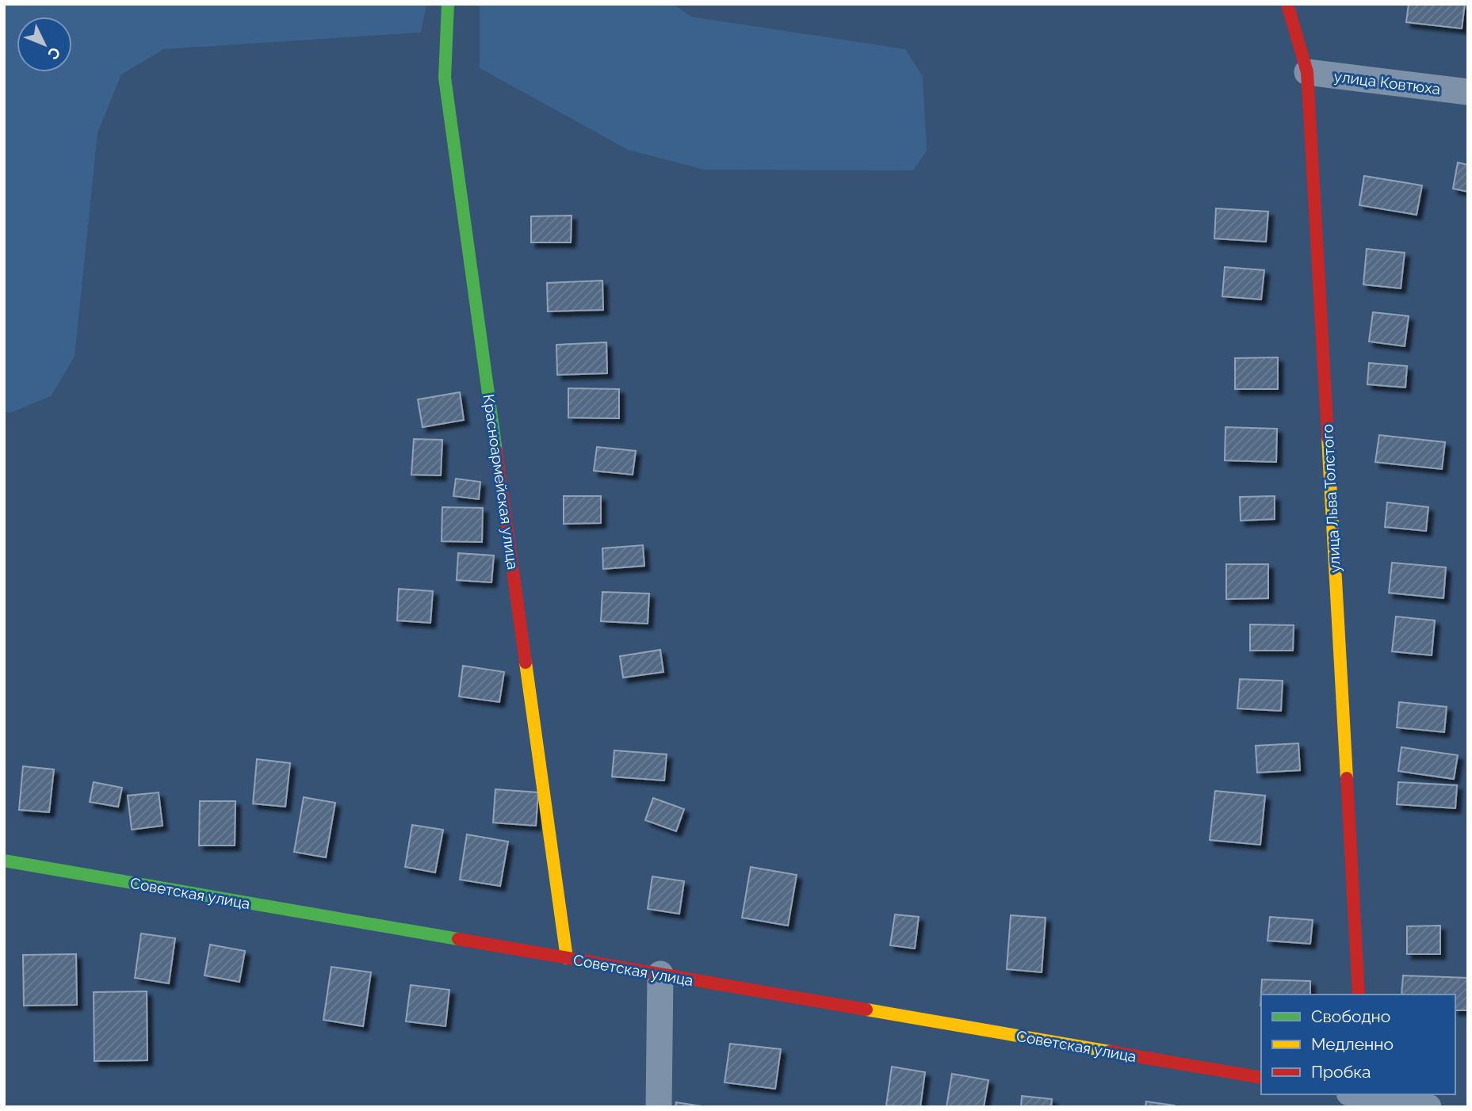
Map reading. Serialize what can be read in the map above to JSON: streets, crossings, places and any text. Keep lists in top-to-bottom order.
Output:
{
  "streets": {
    "street": [
      "улица Ковтюха",
      "Красноармейская улица",
      "улица Льва Толстого",
      "Советская улица"
    ]
  },
  "crossings": [
    ["улица Ковтюха", "улица Льва Толстого"],
    ["Красноармейская улица", "Советская улица"]
  ],
  "legend": ["Свободно", "Медленно", "Пробка"],
  "north": "bottom right"
}
